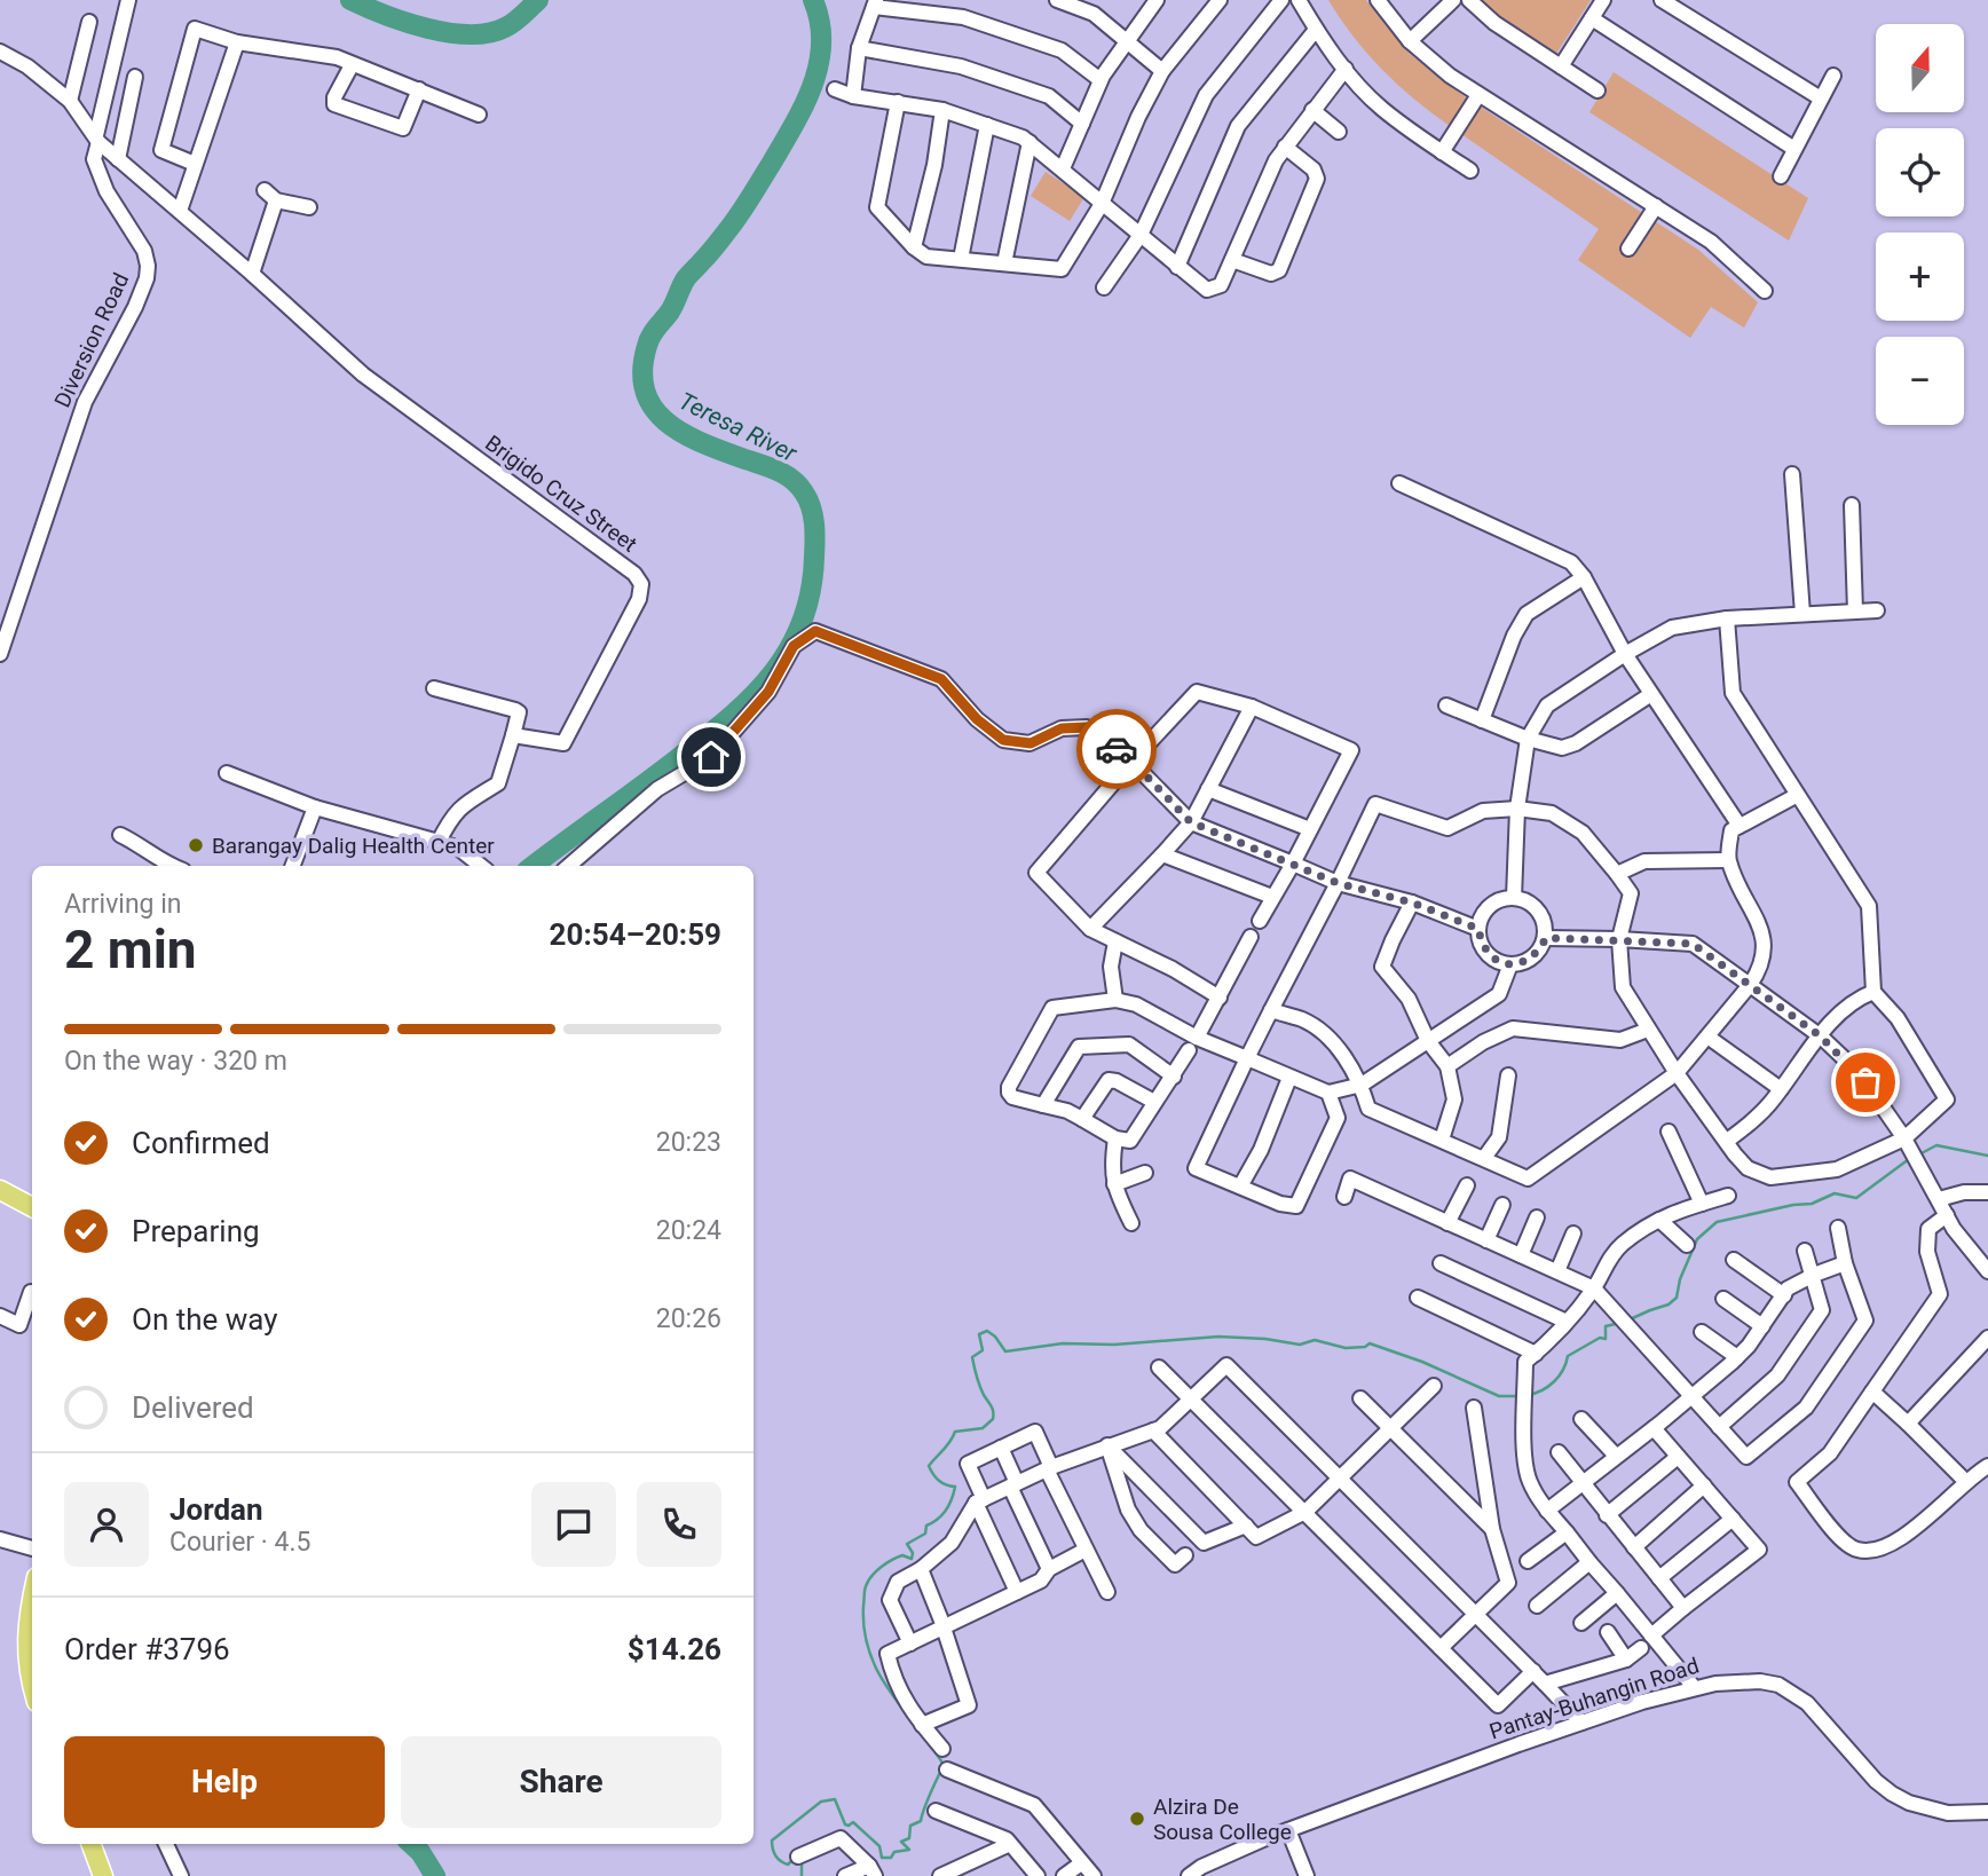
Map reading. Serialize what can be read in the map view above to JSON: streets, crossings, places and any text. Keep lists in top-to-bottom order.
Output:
{
  "streets": {
    "street": ["Diversion Road", "Brigido Cruz Street", "Pantay-Buhangin Road"]
  },
  "crossings": [
    ["Diversion Road", "Brigido Cruz Street"]
  ],
  "water": ["Teresa River"],
  "places": ["Barangay Dalig Health Center", "Alzira De Sousa College"],
  "north": "top",
  "page": {
    "map_buttons": ["+", "−"],
    "heading": ["2 min", "Arriving in", "20:54–20:59"],
    "panel": [
      "Jordan",
      "Courier · 4.5",
      "Order #3796",
      "$14.26"
    ],
    "bar": "On the way · 320 m",
    "list": [
      ["Confirmed", "20:23"],
      ["Preparing", "20:24"],
      ["On the way", "20:26"],
      "Delivered"
    ],
    "buttons": ["Help", "Share"]
  }
}
